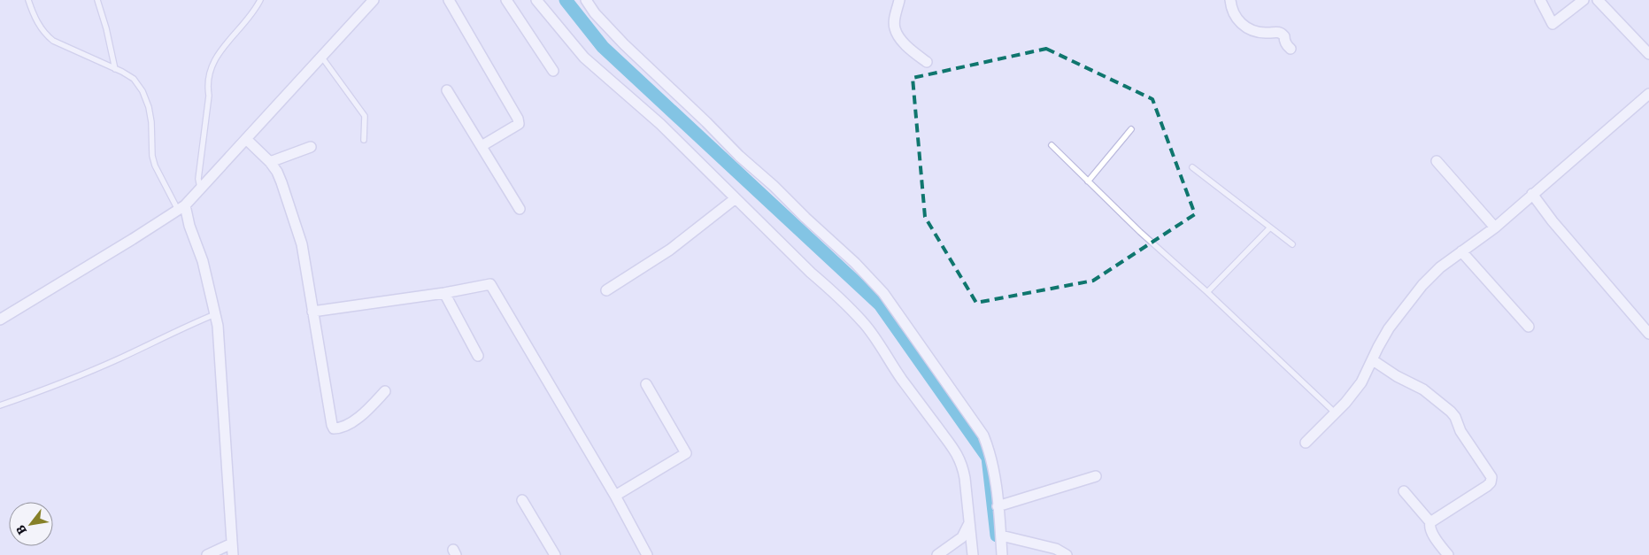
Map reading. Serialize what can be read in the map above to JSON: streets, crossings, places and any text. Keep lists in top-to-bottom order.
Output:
{
  "north": "bottom left"
}
